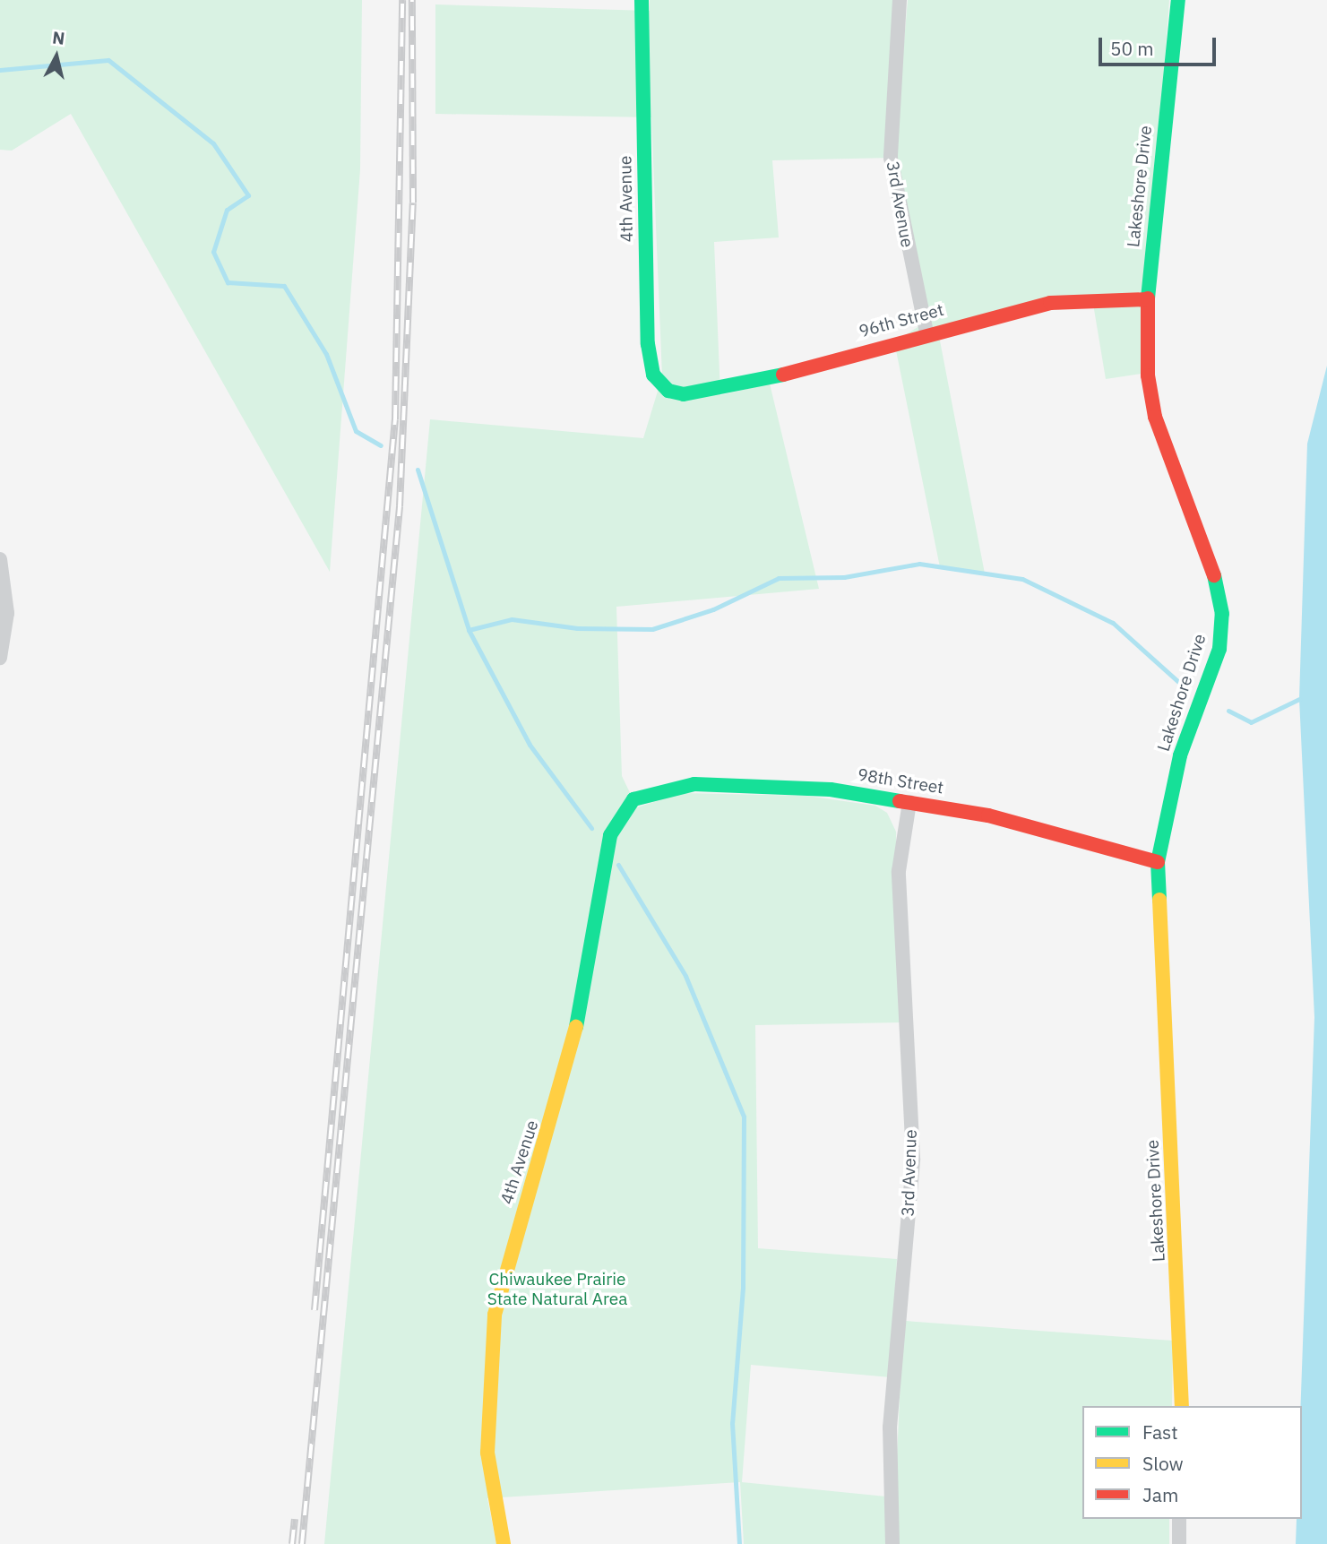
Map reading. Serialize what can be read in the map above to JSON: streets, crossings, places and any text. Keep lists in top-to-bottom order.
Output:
{
  "streets": {
    "street": [
      "Lakeshore Drive",
      "4th Avenue",
      "3rd Avenue",
      "96th Street",
      "98th Street"
    ]
  },
  "crossings": [
    ["Lakeshore Drive", "96th Street"],
    ["Lakeshore Drive", "98th Street"],
    ["4th Avenue", "96th Street"],
    ["4th Avenue", "98th Street"],
    ["3rd Avenue", "96th Street"],
    ["3rd Avenue", "98th Street"]
  ],
  "parks": ["Chiwaukee Prairie State Natural Area"],
  "legend": ["Fast", "Slow", "Jam"],
  "scale_bar": "50 m",
  "north": "top"
}
